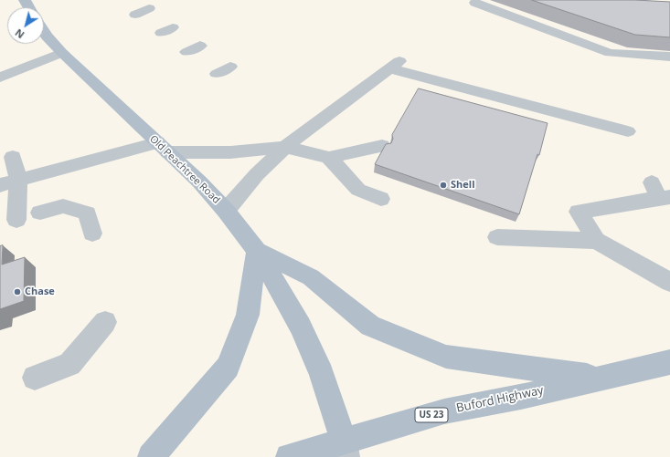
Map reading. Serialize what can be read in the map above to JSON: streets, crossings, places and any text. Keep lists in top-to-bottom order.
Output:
{
  "streets": {
    "main road": ["Old Peachtree Road", "Buford Highway", "US 23"]
  },
  "crossings": [
    ["Old Peachtree Road", "Buford Highway"]
  ],
  "places": ["Shell", "Chase"],
  "north": "bottom left"
}
